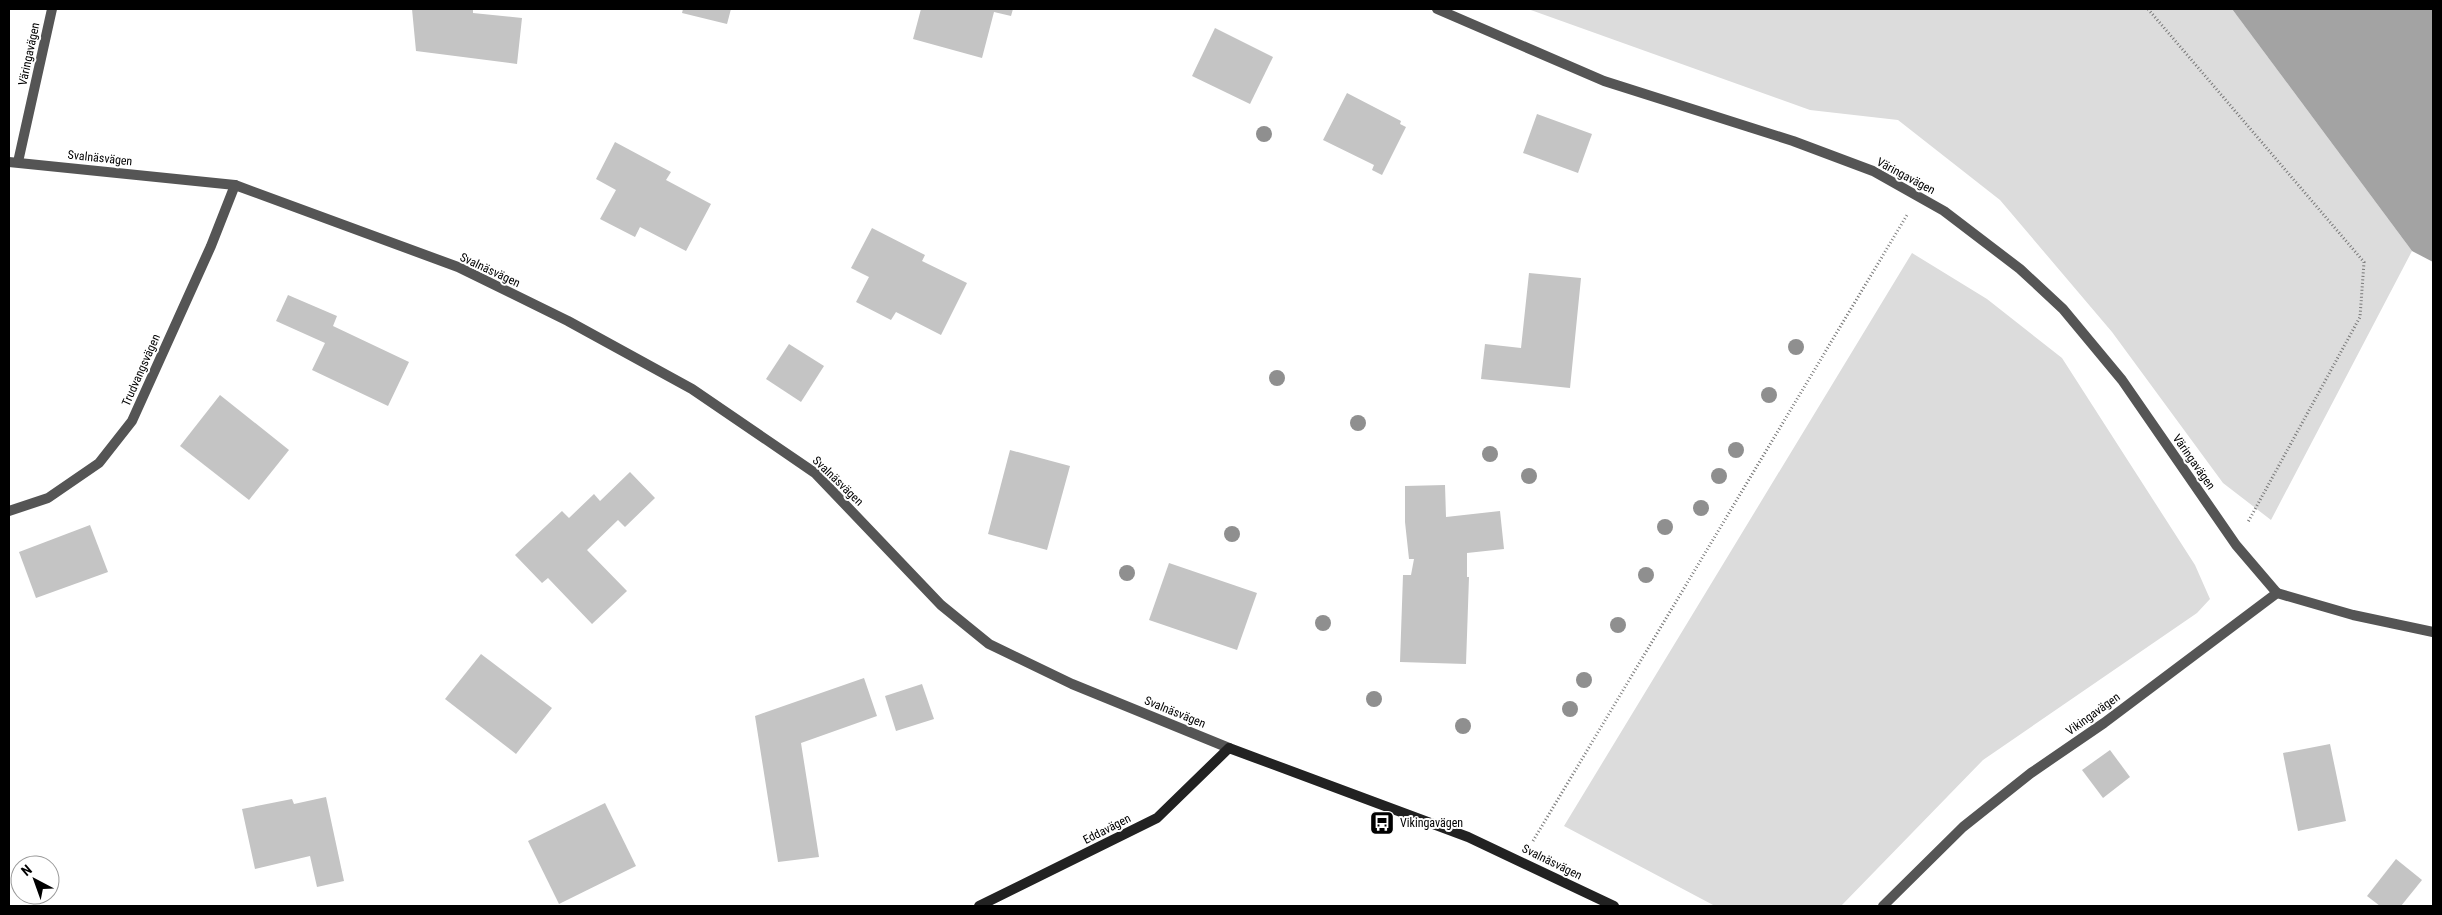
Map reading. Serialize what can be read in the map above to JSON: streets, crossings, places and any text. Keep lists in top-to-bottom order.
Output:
{
  "streets": {
    "street": [
      "Väringavägen",
      "Svalnäsvägen",
      "Trudvangsvägen",
      "Vikingavägen",
      "Eddavägen"
    ]
  },
  "crossings": [
    ["Väringavägen", "Svalnäsvägen"],
    ["Svalnäsvägen", "Trudvangsvägen"],
    ["Svalnäsvägen", "Eddavägen"]
  ],
  "places": {
    "bus stop": ["Vikingavägen"]
  },
  "north": "top left"
}
